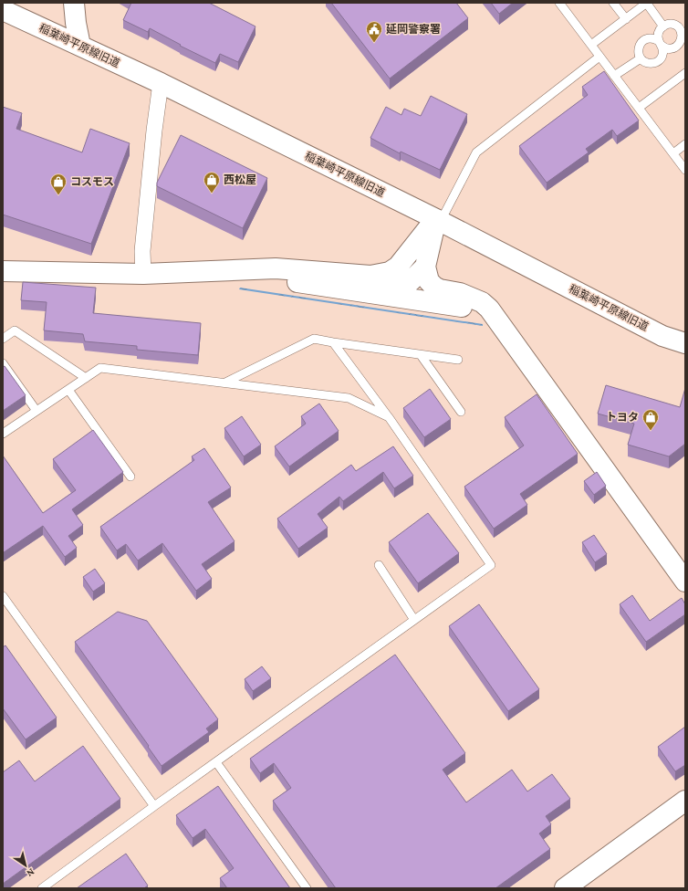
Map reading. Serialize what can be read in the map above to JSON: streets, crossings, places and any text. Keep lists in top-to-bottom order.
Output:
{
  "streets": {
    "street": ["稲葉崎平原線旧道"]
  },
  "places": {
    "public building": ["延岡警察署"],
    "shop": ["西松屋", "コスモス", "トヨタ"]
  },
  "north": "bottom right"
}
